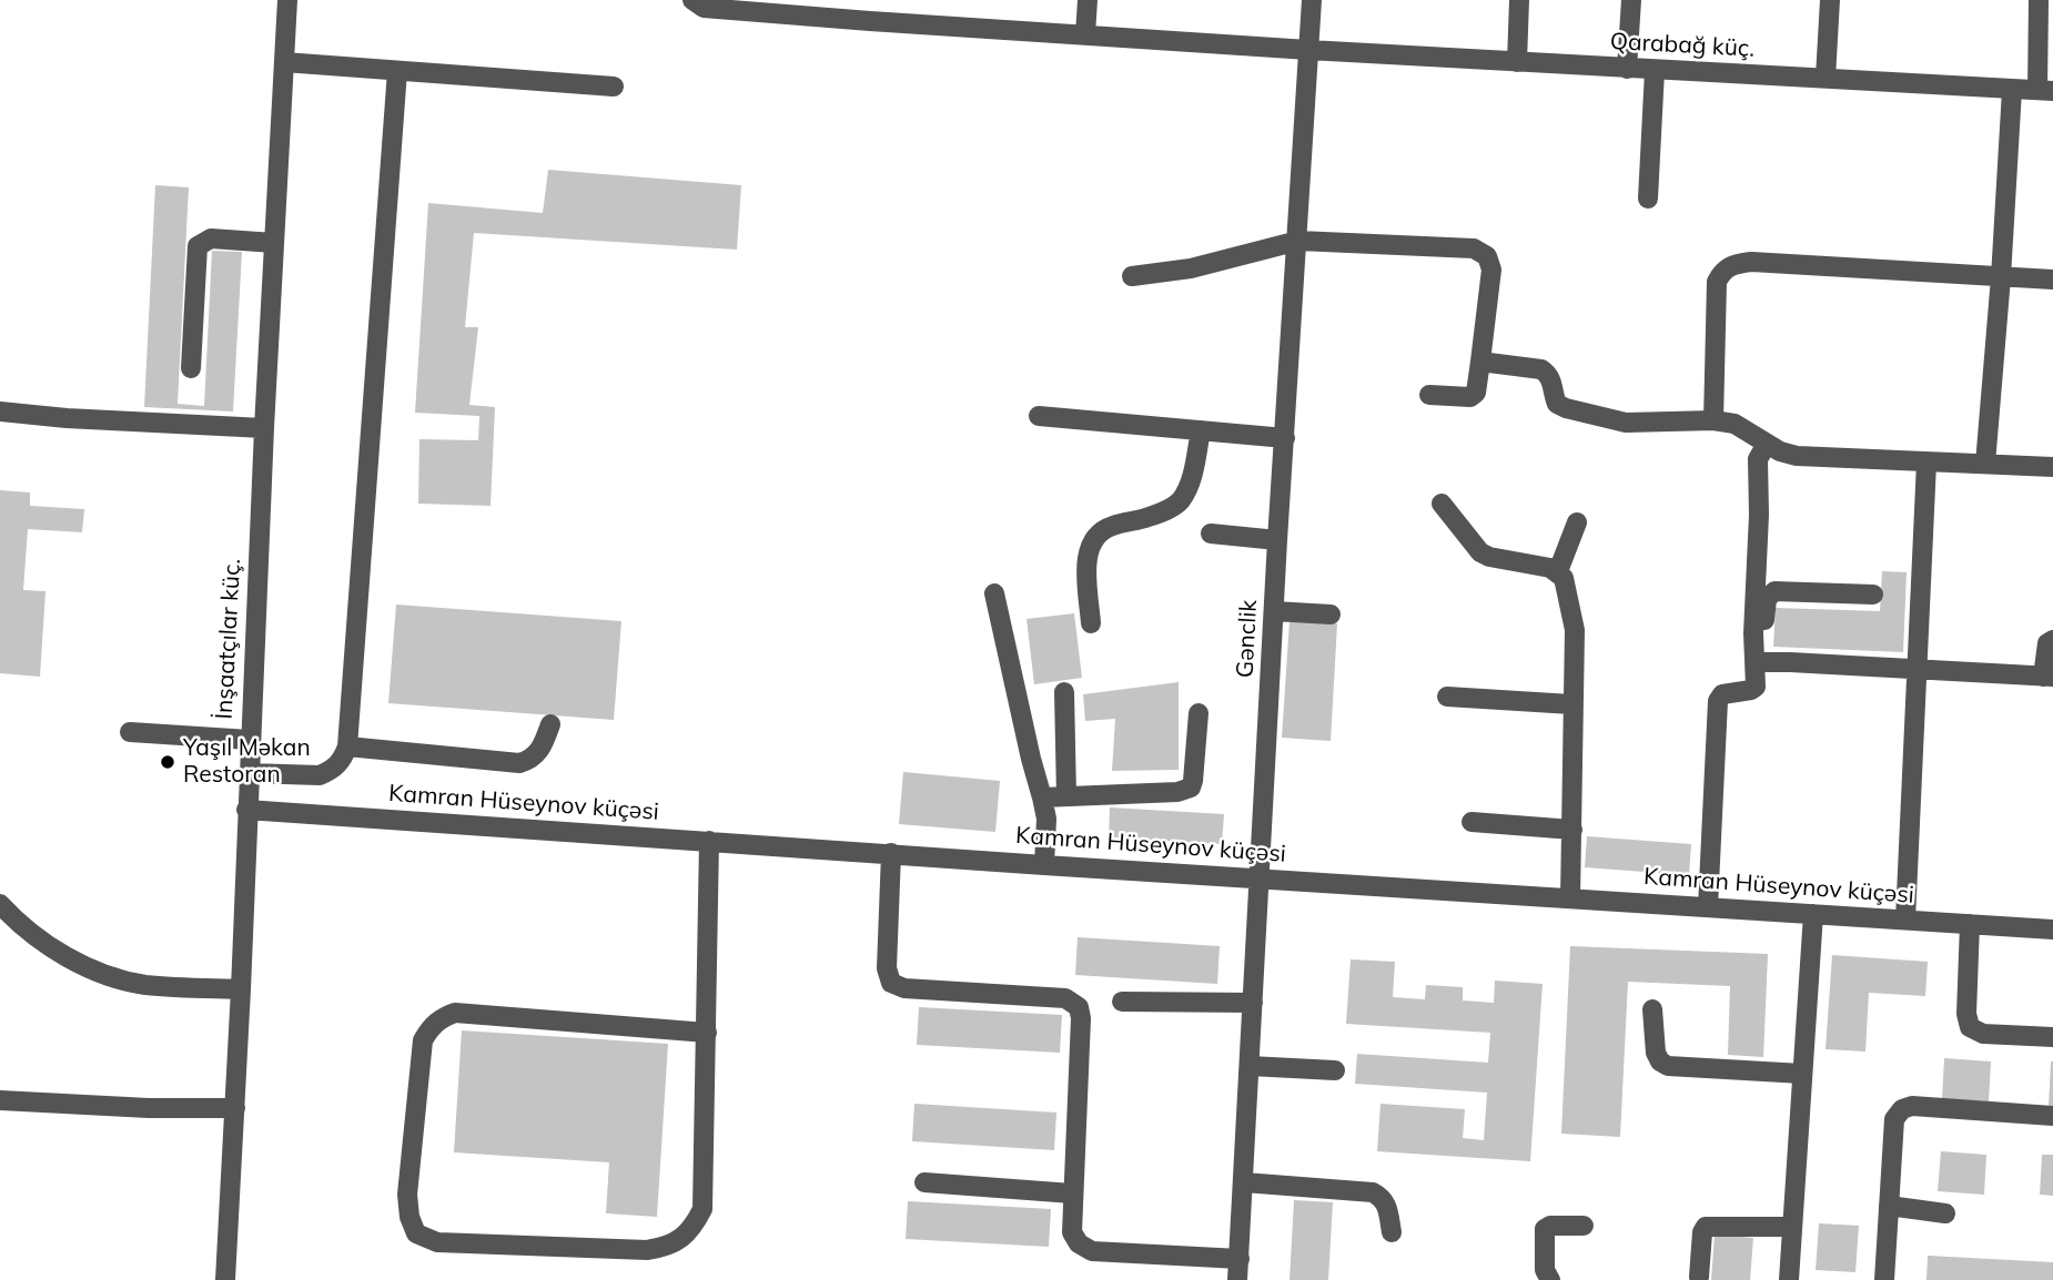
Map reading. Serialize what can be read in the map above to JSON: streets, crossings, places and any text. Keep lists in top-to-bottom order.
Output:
{
  "streets": {
    "street": [
      "Qarabağ küç.",
      "İnşaatçılar küç.",
      "Gənclik",
      "Kamran Hüseynov küçəsi"
    ]
  },
  "crossings": [
    ["Qarabağ küç.", "Gənclik"],
    ["İnşaatçılar küç.", "Kamran Hüseynov küçəsi"],
    ["Gənclik", "Kamran Hüseynov küçəsi"]
  ],
  "places": ["Yaşıl Məkan Restoran"]
}
